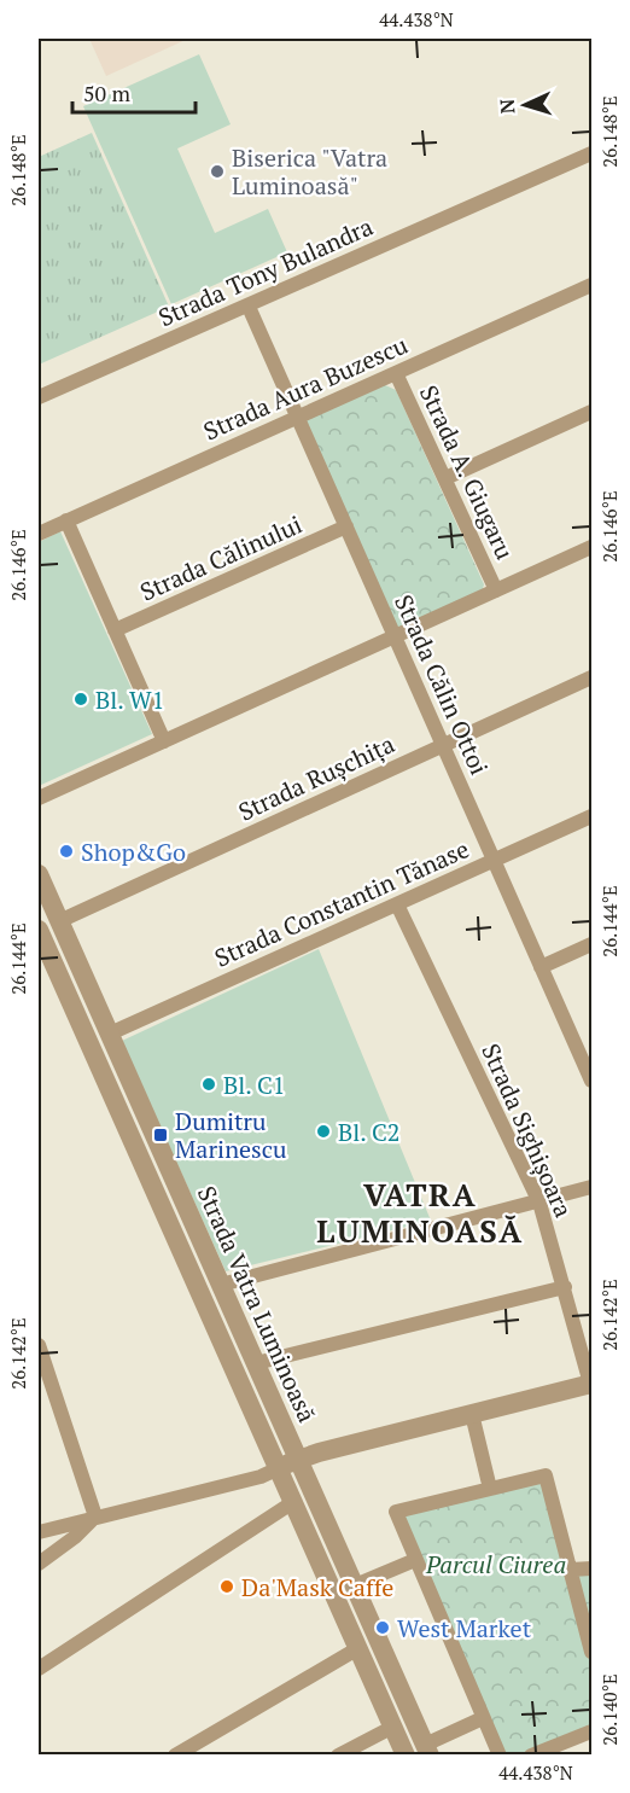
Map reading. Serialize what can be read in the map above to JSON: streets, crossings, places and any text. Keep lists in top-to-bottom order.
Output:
{
  "streets": {
    "street": [
      "Strada Tony Bulandra",
      "Strada Aura Buzescu",
      "Strada A. Giugaru",
      "Strada Călinului",
      "Strada Călin Ottoi",
      "Strada Rușchița",
      "Strada Constantin Tănase",
      "Strada Sighișoara",
      "Strada Vatra Luminoasă"
    ]
  },
  "crossings": [
    ["Strada Tony Bulandra", "Strada Călin Ottoi"],
    ["Strada Aura Buzescu", "Strada A. Giugaru"],
    ["Strada Aura Buzescu", "Strada Călin Ottoi"],
    ["Strada Călinului", "Strada Călin Ottoi"],
    ["Strada Călin Ottoi", "Strada Rușchița"],
    ["Strada Călin Ottoi", "Strada Constantin Tănase"],
    ["Strada Rușchița", "Strada Vatra Luminoasă"],
    ["Strada Constantin Tănase", "Strada Sighișoara"],
    ["Strada Constantin Tănase", "Strada Vatra Luminoasă"]
  ],
  "districts": ["VATRA LUMINOASĂ"],
  "parks": ["Parcul Ciurea"],
  "places": {
    "other": [
      "Biserica \"Vatra Luminoasă\"",
      "Bl. W1",
      "Shop&Go",
      "Bl. C1",
      "Bl. C2",
      "Da'Mask Caffe",
      "West Market"
    ],
    "transit": ["Dumitru Marinescu"]
  },
  "scale_bar": "50 m",
  "north": "left",
  "coordinates": [
    "44.438°N",
    "26.148°E",
    "26.146°E",
    "26.144°E",
    "26.142°E",
    "26.140°E"
  ]
}
